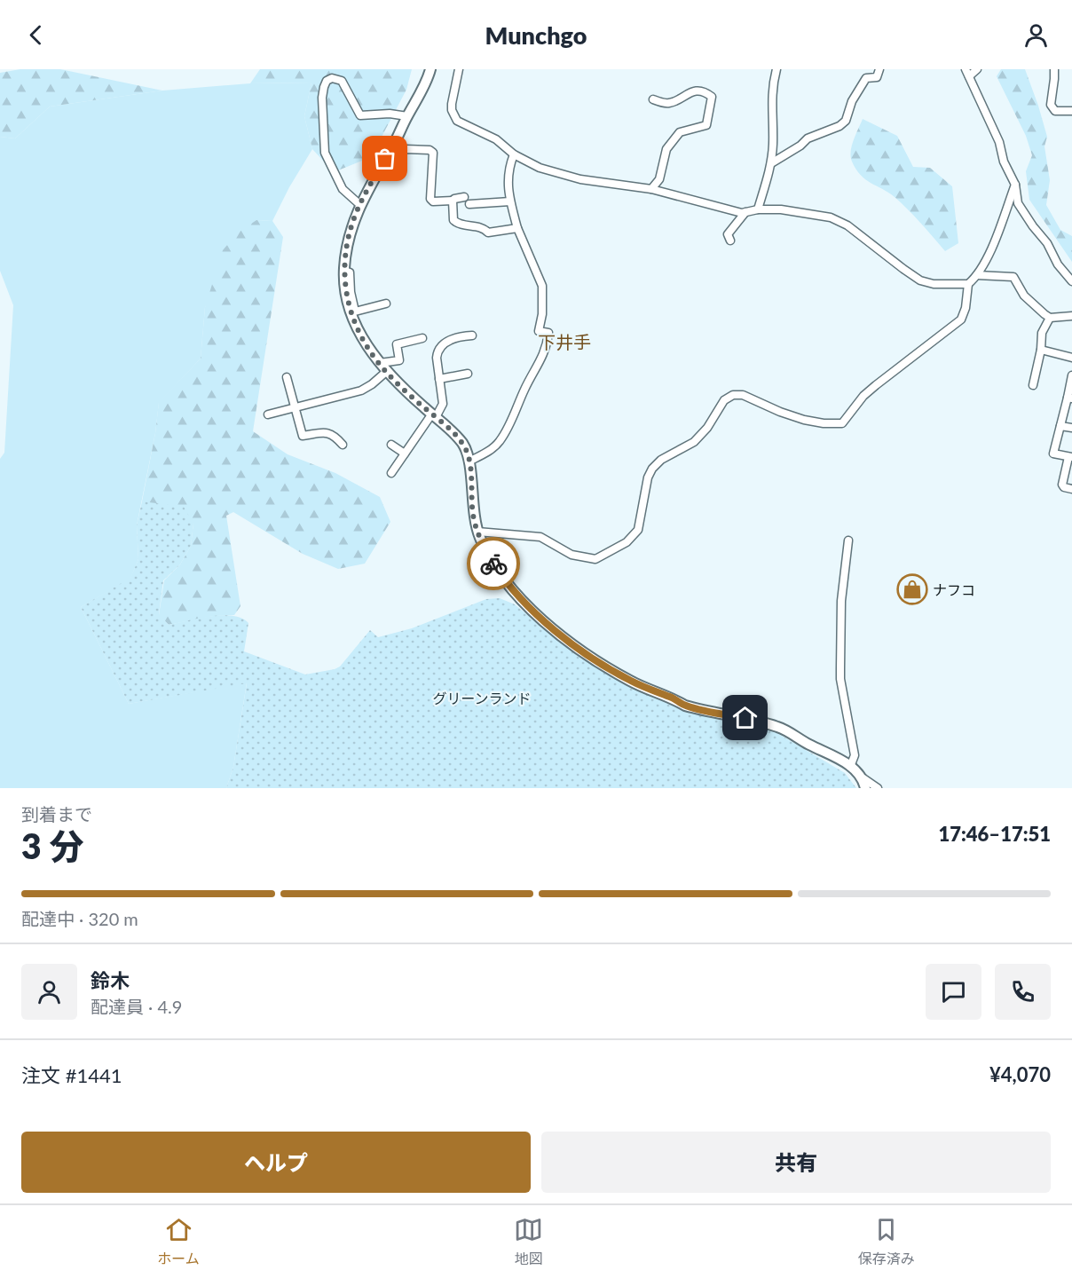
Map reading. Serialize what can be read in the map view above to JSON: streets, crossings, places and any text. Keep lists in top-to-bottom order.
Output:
{
  "districts": ["下井手"],
  "parks": ["グリーンランド"],
  "places": {
    "shop": ["ナフコ"]
  },
  "page": {
    "header": "Munchgo",
    "heading": ["3 分", "到着まで", "17:46–17:51"],
    "panel": [
      "鈴木",
      "配達員 · 4.9",
      "注文 #1441",
      "¥4,070"
    ],
    "bar": "配達中 · 320 m",
    "buttons": ["ヘルプ", "共有"],
    "tabs": ["ホーム", "地図", "保存済み"]
  }
}
